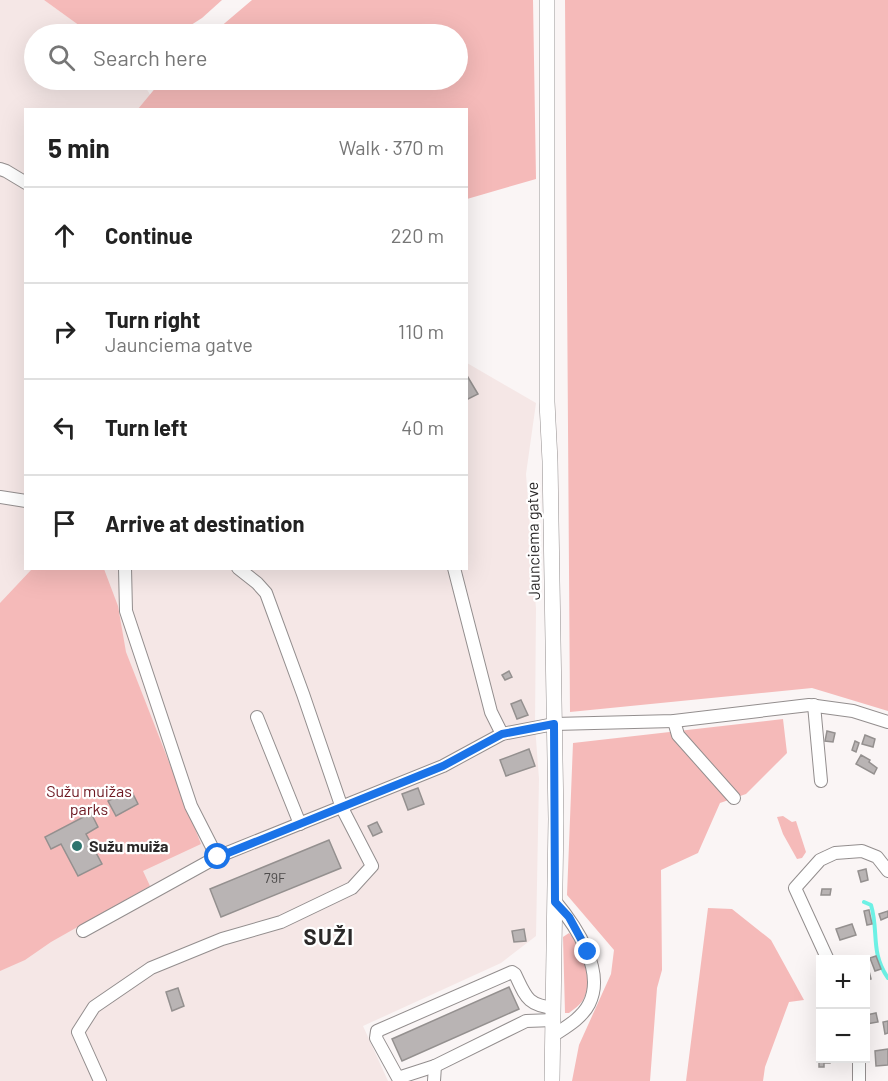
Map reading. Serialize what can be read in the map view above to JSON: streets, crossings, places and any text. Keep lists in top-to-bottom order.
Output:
{
  "streets": {
    "main road": ["Jaunciema gatve"]
  },
  "districts": ["SUŽI"],
  "parks": ["Sužu muižas parks"],
  "places": ["Sužu muiža"],
  "house_numbers": ["79F"],
  "page": {
    "search": "Search here",
    "heading": ["5 min", "Walk · 370 m"],
    "list": [
      ["Continue", "220 m"],
      ["Turn right", "Jaunciema gatve", "110 m"],
      ["Turn left", "40 m"],
      "Arrive at destination"
    ],
    "map_buttons": ["+", "−"]
  }
}
